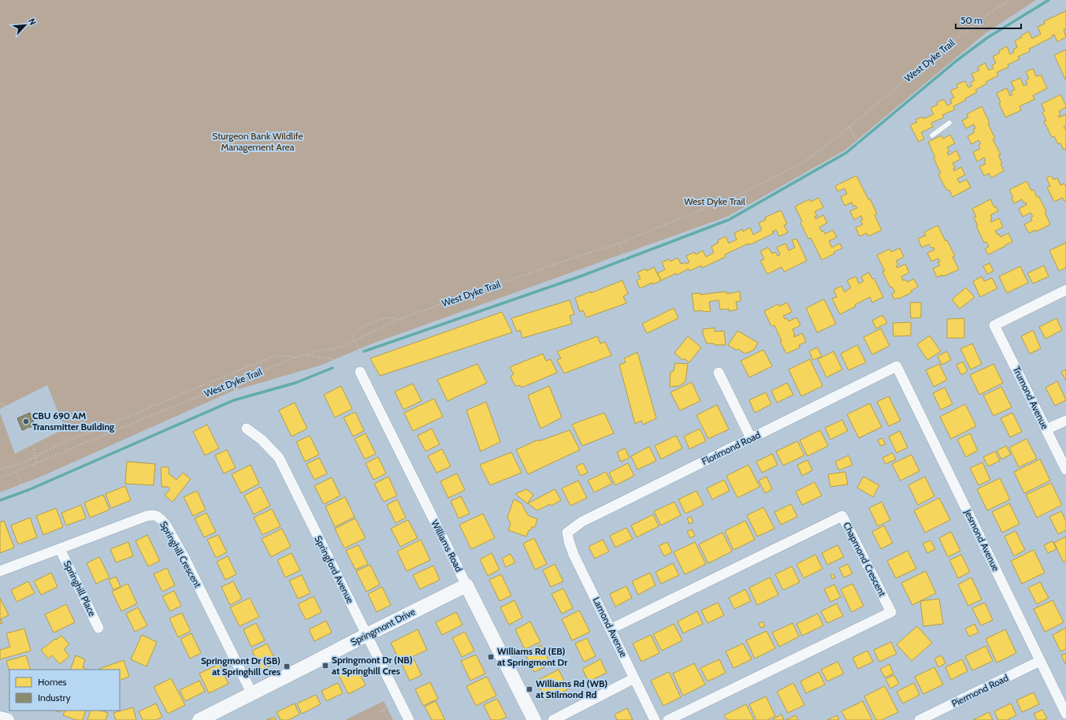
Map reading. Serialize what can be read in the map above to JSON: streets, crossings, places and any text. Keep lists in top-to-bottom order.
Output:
{
  "streets": {
    "street": [
      "Trumond Avenue",
      "Florimond Road",
      "Jesmond Avenue",
      "Williams Road",
      "Springhill Crescent",
      "Chapmond Crescent",
      "Springford Avenue",
      "Springhill Place",
      "Springmont Drive",
      "Lamond Avenue",
      "Piermond Road"
    ],
    "path": ["West Dyke Trail"]
  },
  "crossings": [
    ["Florimond Road", "Jesmond Avenue"],
    ["Florimond Road", "Lamond Avenue"],
    ["Jesmond Avenue", "Piermond Road"],
    ["Williams Road", "Springmont Drive"],
    ["Springhill Crescent", "Springhill Place"],
    ["Springhill Crescent", "Springmont Drive"],
    ["Chapmond Crescent", "Lamond Avenue"],
    ["Springford Avenue", "Springmont Drive"]
  ],
  "parks": ["Sturgeon Bank Wildlife Management Area", "West Dyke Trail"],
  "places": {
    "other": ["CBU 690 AM Transmitter Building"],
    "transit": [
      "Williams Rd (EB) at Springmont Dr",
      "Springmont Dr (NB) at Springhill Cres",
      "Springmont Dr (SB) at Springhill Cres",
      "Williams Rd (WB) at Stilmond Rd"
    ]
  },
  "legend": ["Homes", "Industry"],
  "scale_bar": "50 m",
  "north": "top right"
}
